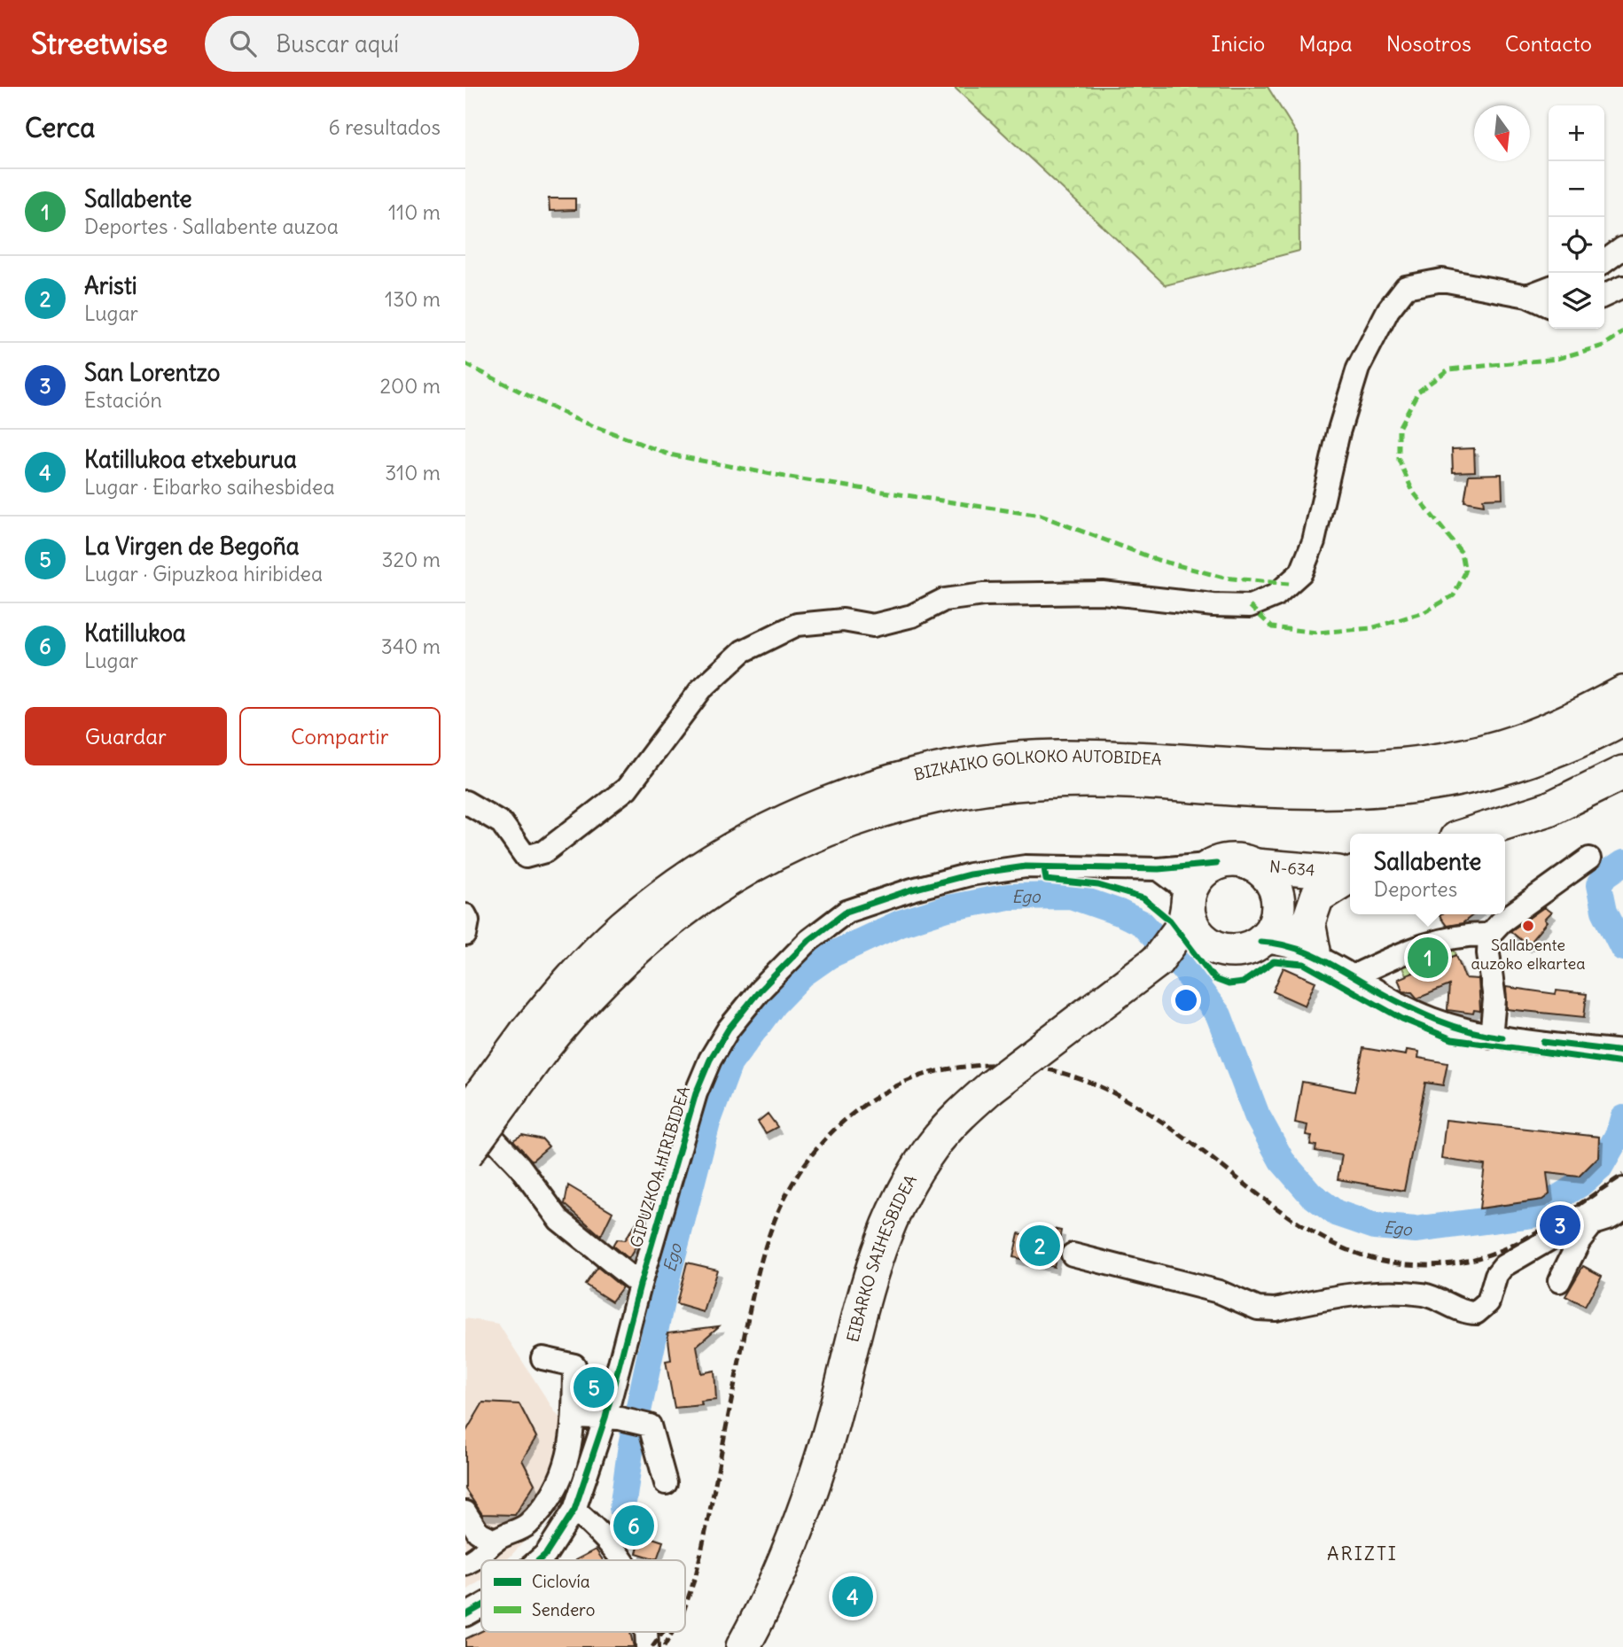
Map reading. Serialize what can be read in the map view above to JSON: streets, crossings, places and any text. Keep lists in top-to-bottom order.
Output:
{
  "streets": {
    "highway": ["BIZKAIKO GOLKOKO AUTOBIDEA", "N-634", "EIBARKO SAIHESBIDEA"],
    "street": ["GIPUZKOA HIRIBIDEA"]
  },
  "crossings": [
    ["N-634", "GIPUZKOA HIRIBIDEA"],
    ["N-634", "EIBARKO SAIHESBIDEA"],
    ["GIPUZKOA HIRIBIDEA", "EIBARKO SAIHESBIDEA"]
  ],
  "districts": ["ARIZTI"],
  "water": ["Ego"],
  "places": ["Sallabente auzoko elkartea"],
  "legend": ["Ciclovía", "Sendero"],
  "north": "bottom",
  "page": {
    "header": "Streetwise",
    "search": "Buscar aquí",
    "nav": [
      "Inicio",
      "Mapa",
      "Nosotros",
      "Contacto"
    ],
    "heading": ["Cerca", "6 resultados"],
    "map_buttons": ["+", "−"],
    "list": [
      {
        "mark": "1",
        "name": "Sallabente",
        "note": "Deportes · Sallabente auzoa",
        "value": "110 m"
      },
      {
        "mark": "2",
        "name": "Aristi",
        "note": "Lugar",
        "value": "130 m"
      },
      {
        "mark": "3",
        "name": "San Lorentzo",
        "note": "Estación",
        "value": "200 m"
      },
      {
        "mark": "4",
        "name": "Katillukoa etxeburua",
        "note": "Lugar · Eibarko saihesbidea",
        "value": "310 m"
      },
      {
        "mark": "5",
        "name": "La Virgen de Begoña",
        "note": "Lugar · Gipuzkoa hiribidea",
        "value": "320 m"
      },
      {
        "mark": "6",
        "name": "Katillukoa",
        "note": "Lugar",
        "value": "340 m"
      }
    ],
    "buttons": ["Guardar", "Compartir"],
    "popup": ["Sallabente", "Deportes"],
    "pins": [
      "1",
      "3",
      "2",
      "5",
      "6",
      "4"
    ]
  }
}
